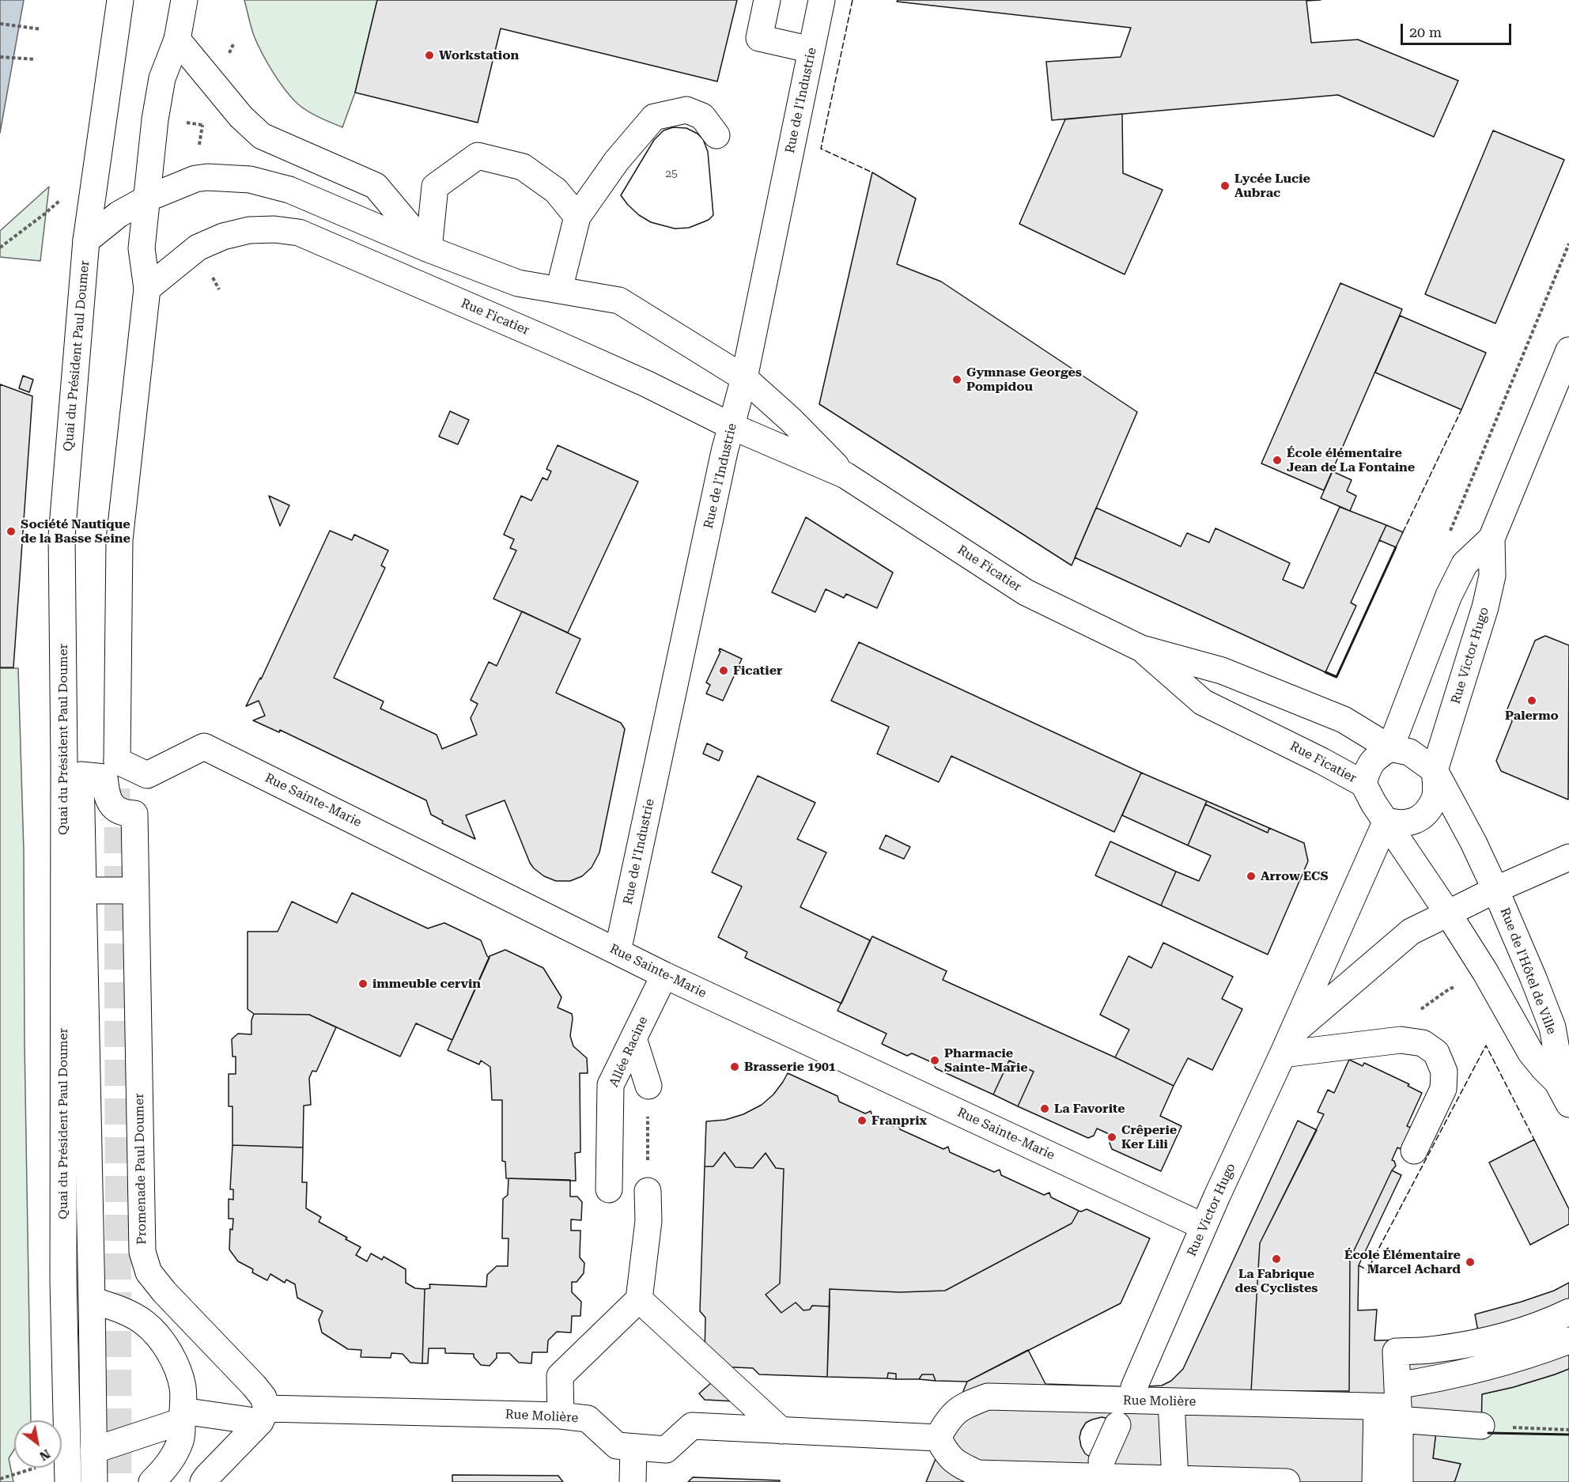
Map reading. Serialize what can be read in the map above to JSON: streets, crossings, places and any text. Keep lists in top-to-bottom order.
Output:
{
  "streets": {
    "street": [
      "Rue de l'Industrie",
      "Rue Ficatier",
      "Quai du Président Paul Doumer",
      "Rue Victor Hugo",
      "Rue Sainte-Marie",
      "Rue de l'Hôtel de Ville",
      "Allée Racine",
      "Promenade Paul Doumer",
      "Rue Molière"
    ]
  },
  "crossings": [
    ["Rue de l'Industrie", "Rue Ficatier"],
    ["Rue de l'Industrie", "Rue Sainte-Marie"],
    ["Rue Ficatier", "Quai du Président Paul Doumer"],
    ["Rue Ficatier", "Rue Victor Hugo"],
    ["Rue Ficatier", "Rue Sainte-Marie"],
    ["Rue Ficatier", "Rue de l'Hôtel de Ville"],
    ["Rue Victor Hugo", "Rue Sainte-Marie"],
    ["Rue Victor Hugo", "Rue de l'Hôtel de Ville"],
    ["Rue Sainte-Marie", "Allée Racine"],
    ["Promenade Paul Doumer", "Rue Molière"]
  ],
  "places": [
    "Workstation",
    "Lycée Lucie Aubrac",
    "Gymnase Georges Pompidou",
    "École élémentaire Jean de La Fontaine",
    "Société Nautique de la Basse Seine",
    "Ficatier",
    "Palermo",
    "Arrow ECS",
    "immeuble cervin",
    "Pharmacie Sainte-Marie",
    "Brasserie 1901",
    "La Favorite",
    "Franprix",
    "Crêperie Ker Lili",
    "La Fabrique des Cyclistes",
    "École Élémentaire Marcel Achard"
  ],
  "house_numbers": ["25"],
  "scale_bar": "20 m",
  "north": "bottom right"
}
